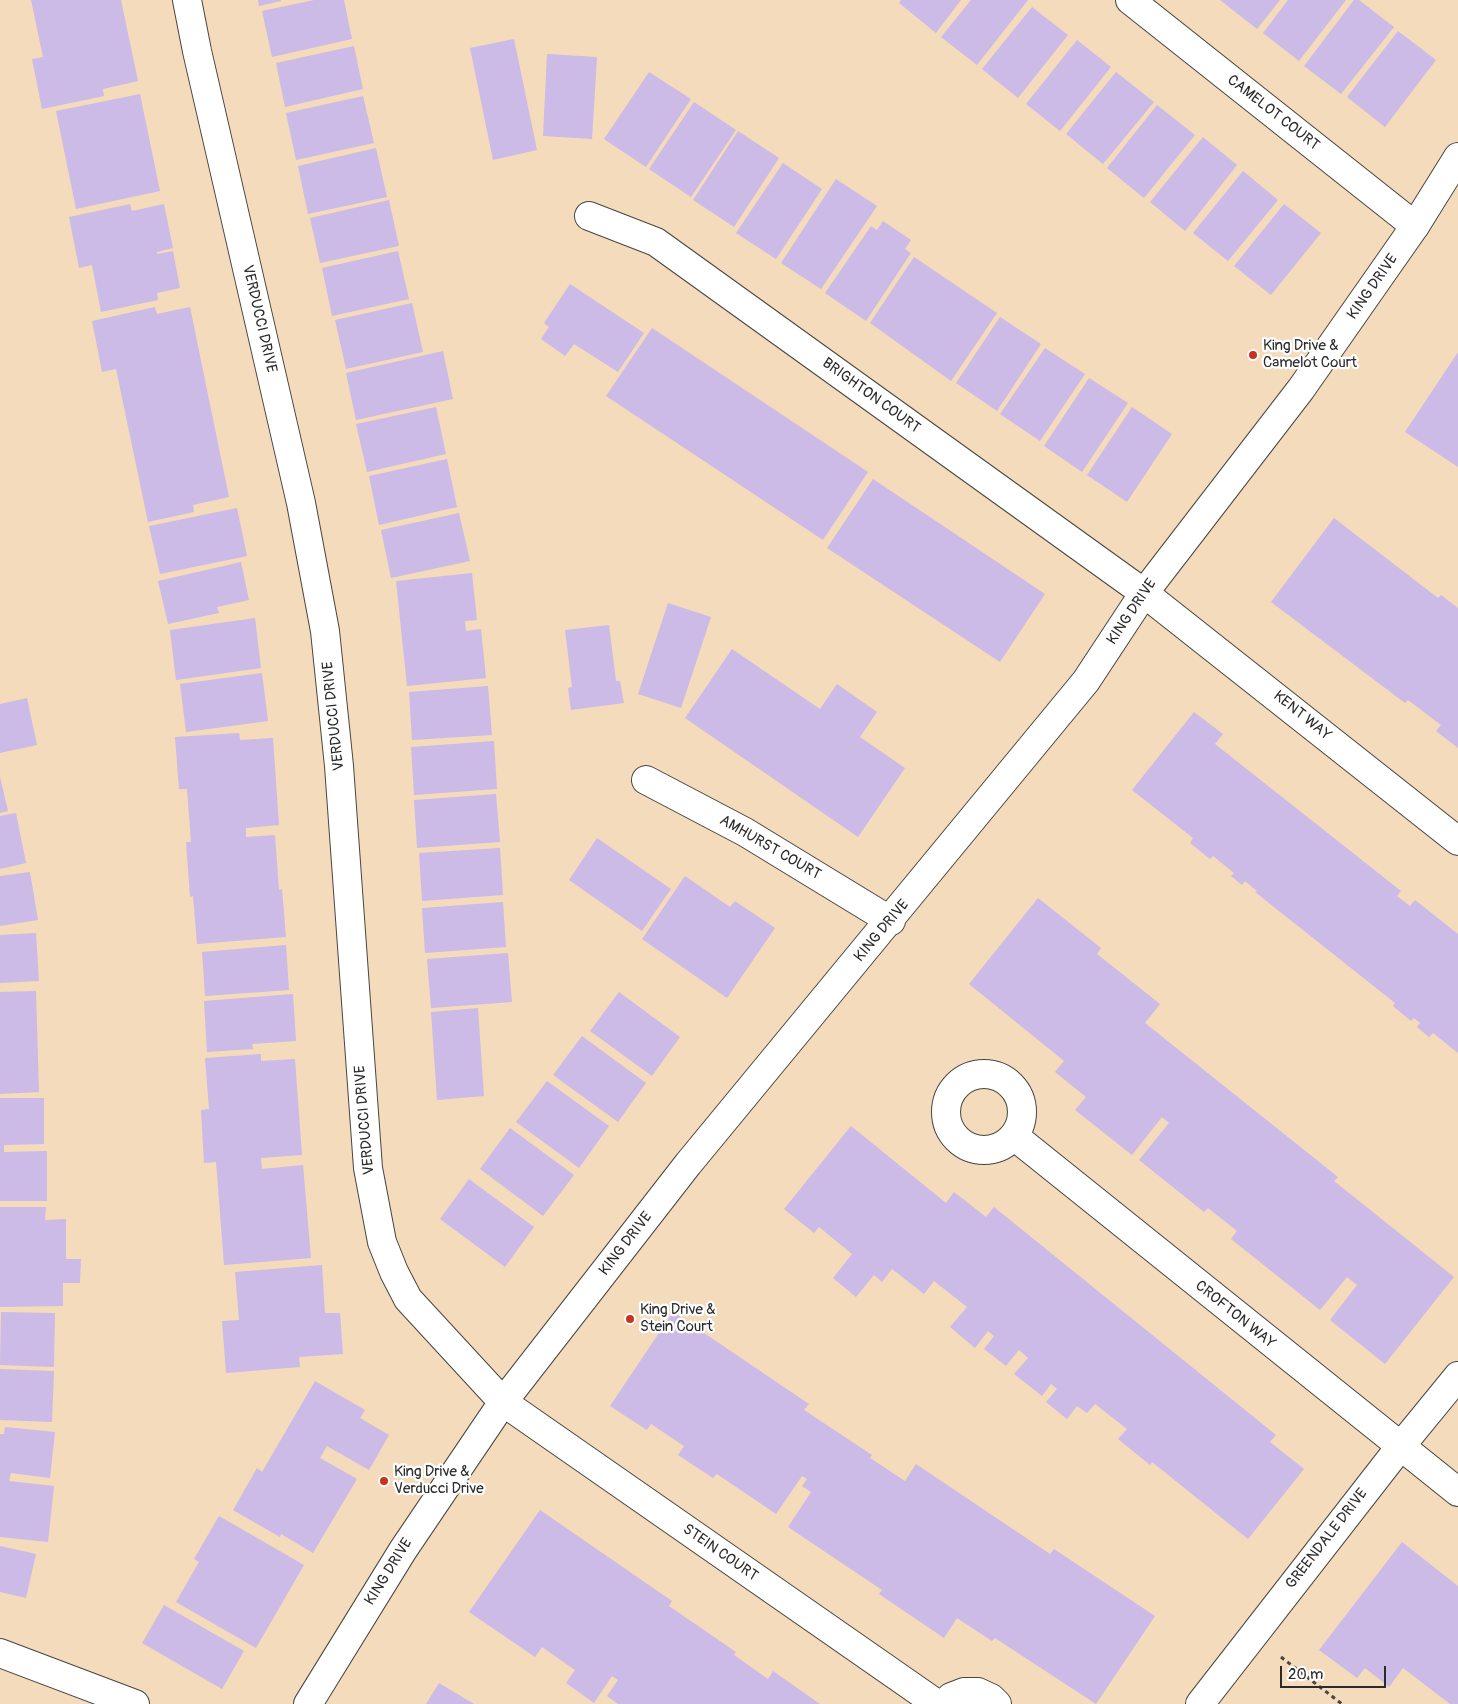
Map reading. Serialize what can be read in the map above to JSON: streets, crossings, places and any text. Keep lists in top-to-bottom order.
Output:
{
  "streets": {
    "street": [
      "CAMELOT COURT",
      "KING DRIVE",
      "VERDUCCI DRIVE",
      "BRIGHTON COURT",
      "KENT WAY",
      "AMHURST COURT",
      "CROFTON WAY",
      "GREENDALE DRIVE",
      "STEIN COURT"
    ]
  },
  "crossings": [
    ["CAMELOT COURT", "KING DRIVE"],
    ["KING DRIVE", "VERDUCCI DRIVE"],
    ["KING DRIVE", "BRIGHTON COURT"],
    ["KING DRIVE", "KENT WAY"],
    ["KING DRIVE", "AMHURST COURT"],
    ["KING DRIVE", "STEIN COURT"],
    ["VERDUCCI DRIVE", "STEIN COURT"],
    ["BRIGHTON COURT", "KENT WAY"],
    ["CROFTON WAY", "GREENDALE DRIVE"]
  ],
  "places": ["King Drive & Camelot Court", "King Drive & Stein Court", "King Drive & Verducci Drive"],
  "scale_bar": "20 m"
}
